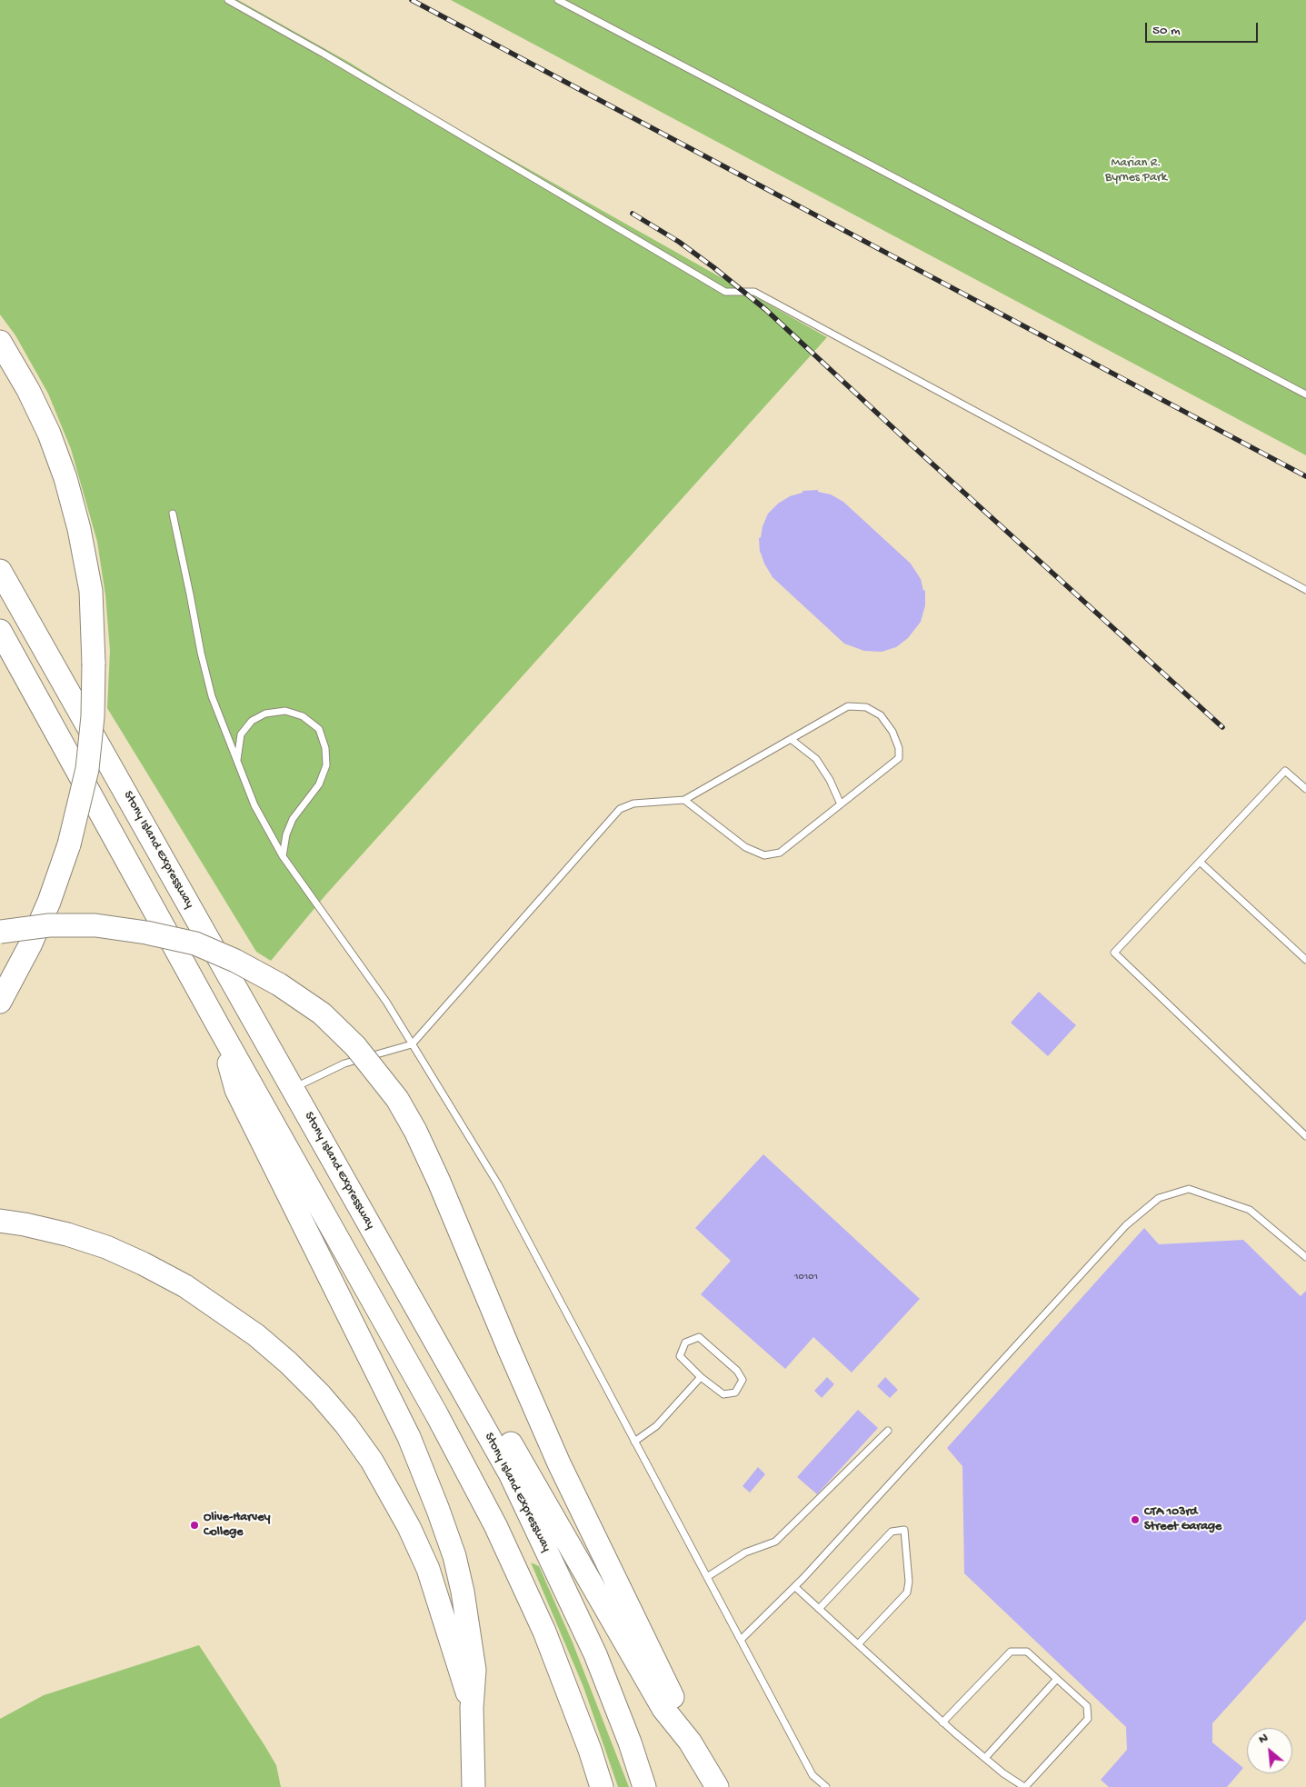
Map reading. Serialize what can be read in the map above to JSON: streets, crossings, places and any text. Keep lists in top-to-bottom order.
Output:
{
  "streets": {
    "highway": ["Stony Island Expressway"]
  },
  "parks": ["Marian R. Byrnes Park"],
  "places": ["CTA 103rd Street Garage", "Olive-Harvey College"],
  "house_numbers": ["10101"],
  "scale_bar": "50 m",
  "north": "top left"
}
